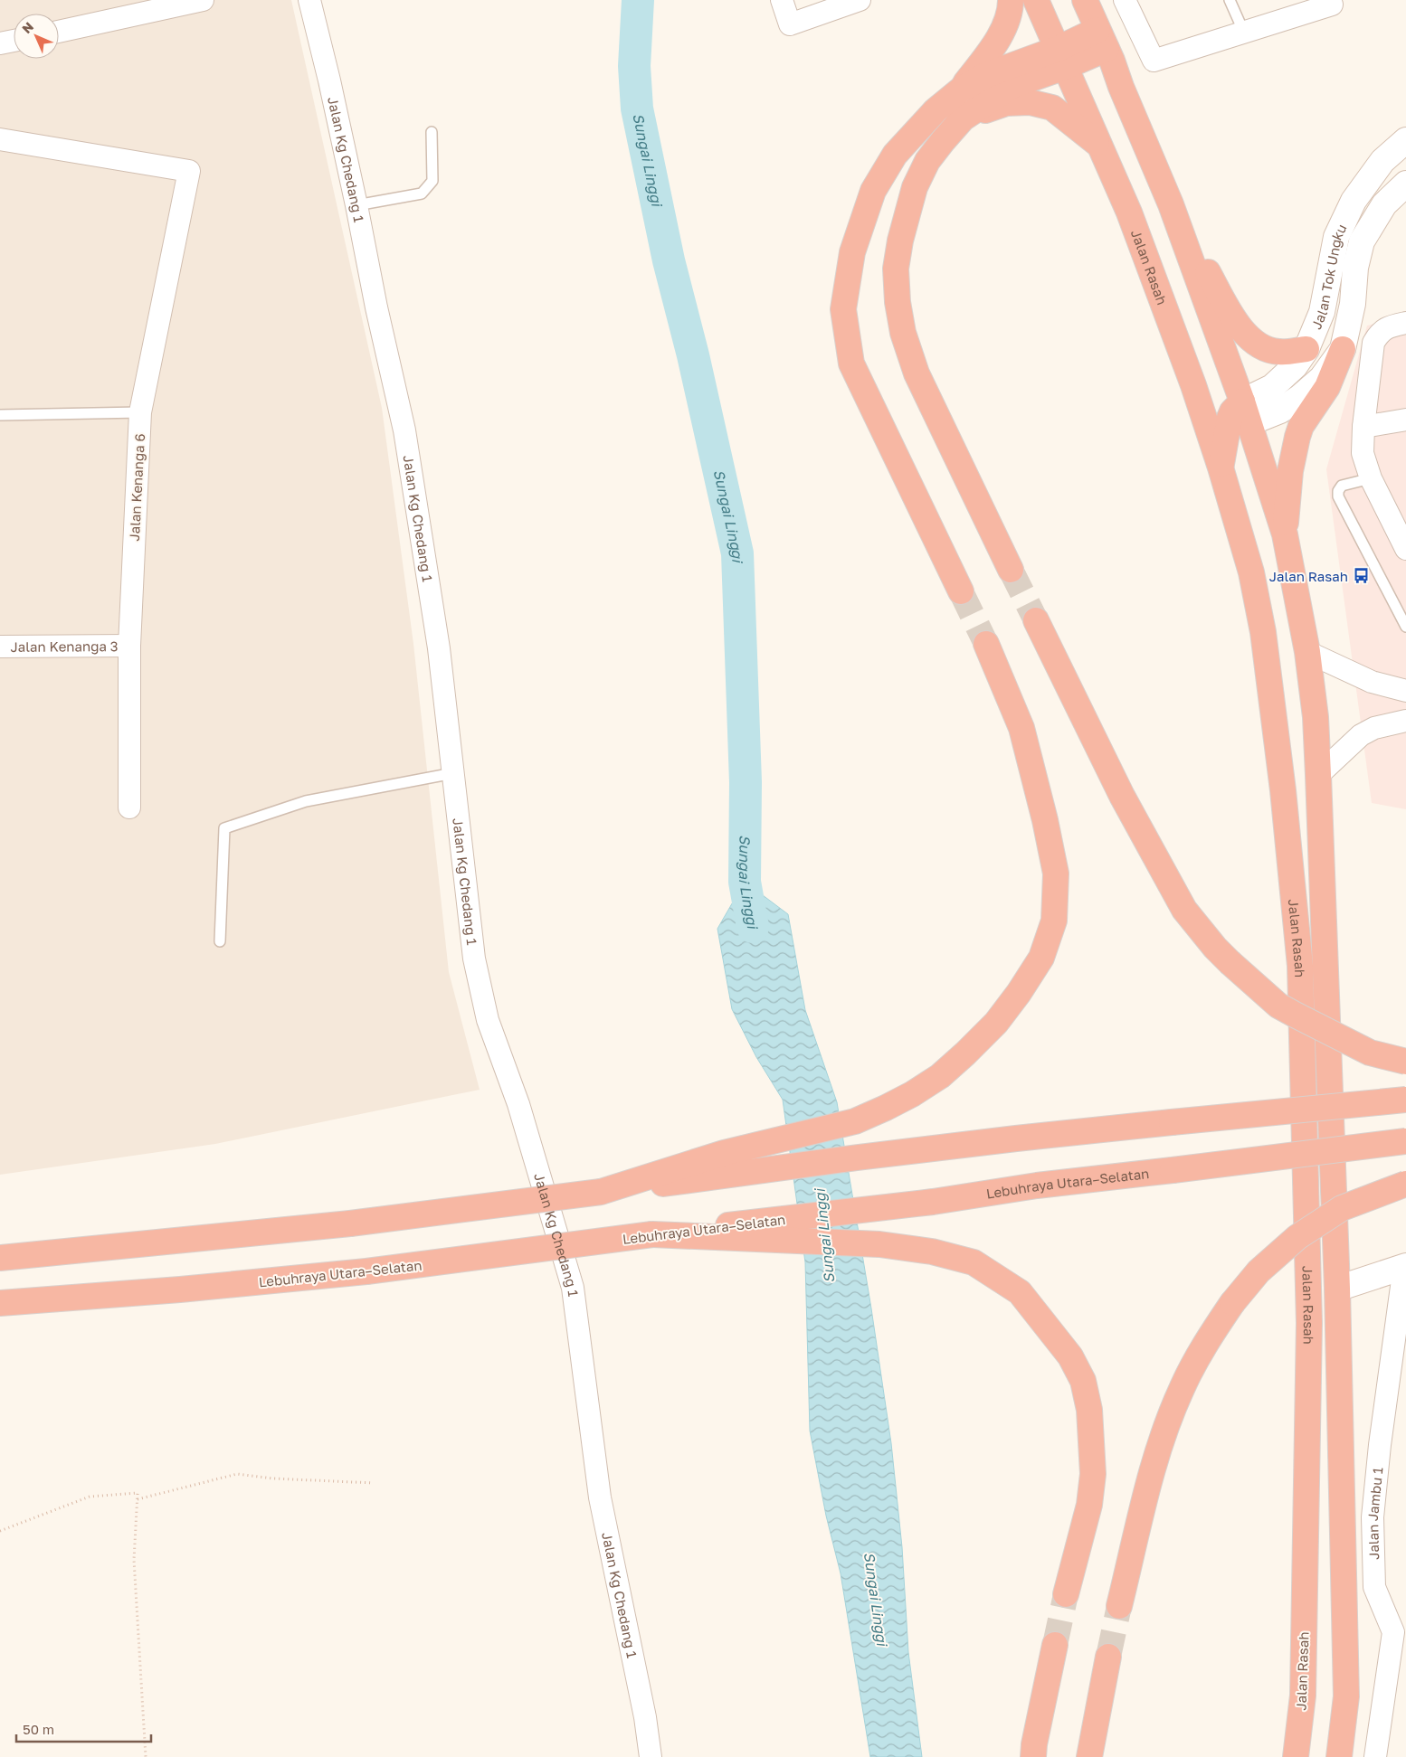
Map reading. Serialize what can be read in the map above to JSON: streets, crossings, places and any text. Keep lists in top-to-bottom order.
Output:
{
  "streets": {
    "highway": ["Jalan Rasah", "Lebuhraya Utara–Selatan"],
    "main road": ["Jalan Tok Ungku", "Jalan Jambu 1"],
    "street": ["Jalan Kg Chedang 1", "Jalan Kenanga 6", "Jalan Kenanga 3"]
  },
  "crossings": [
    ["Jalan Rasah", "Jalan Tok Ungku"],
    ["Jalan Rasah", "Jalan Jambu 1"],
    ["Jalan Kenanga 6", "Jalan Kenanga 3"]
  ],
  "water": ["Sungai Linggi"],
  "places": {
    "bus stop": ["Jalan Rasah"]
  },
  "scale_bar": "50 m",
  "north": "top left"
}
